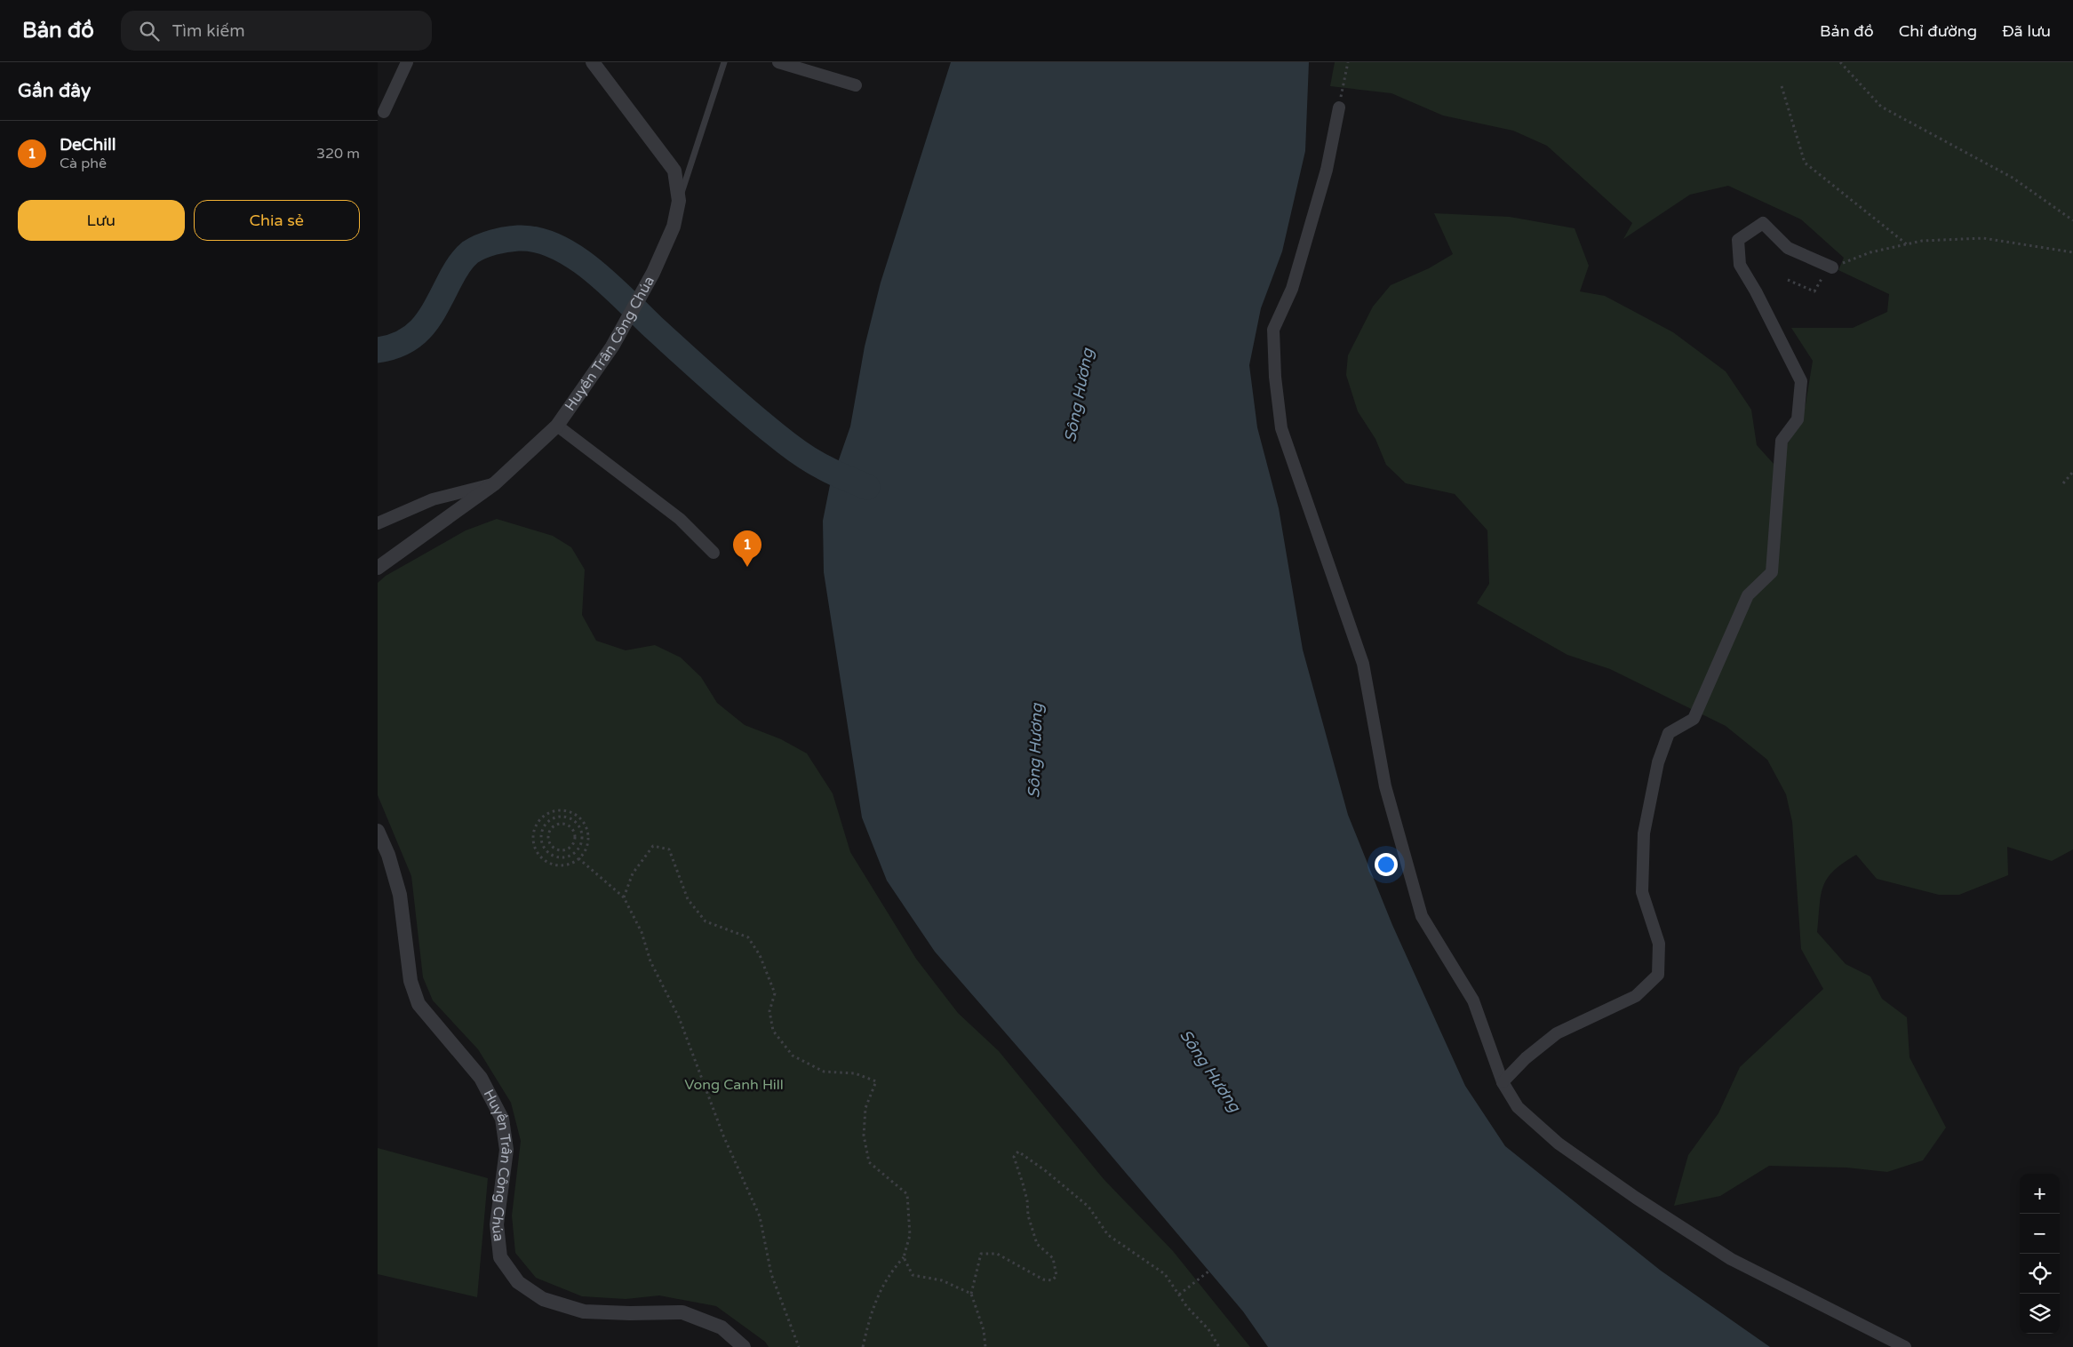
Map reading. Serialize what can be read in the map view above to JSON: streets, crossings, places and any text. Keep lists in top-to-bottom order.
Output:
{
  "streets": {
    "street": ["Huyền Trân Công Chúa"]
  },
  "water": ["Sông Hương"],
  "parks": ["Vong Canh Hill"],
  "page": {
    "header": "Bản đồ",
    "search": "Tìm kiếm",
    "nav": ["Bản đồ", "Chỉ đường", "Đã lưu"],
    "heading": "Gần đây",
    "list": [
      {
        "mark": "1",
        "name": "DeChill",
        "note": "Cà phê",
        "value": "320 m"
      }
    ],
    "buttons": ["Lưu", "Chia sẻ"],
    "pins": "1",
    "map_buttons": ["+", "−"]
  }
}
